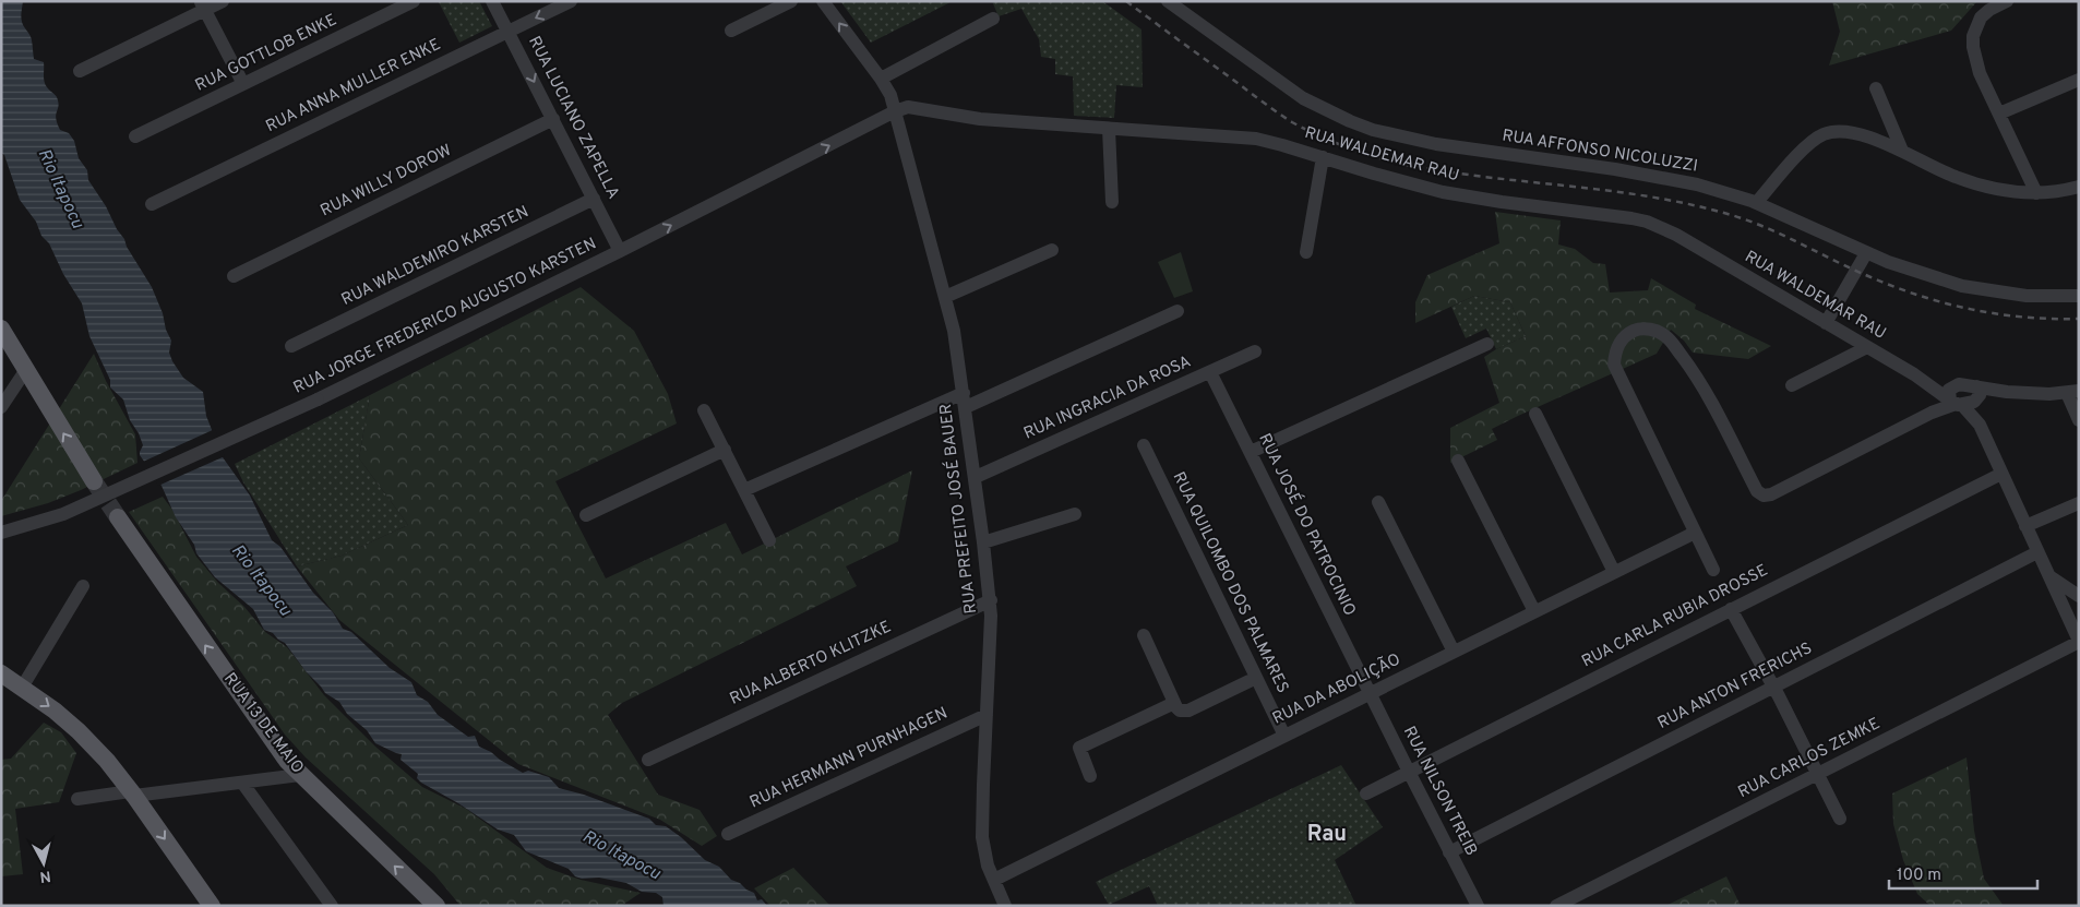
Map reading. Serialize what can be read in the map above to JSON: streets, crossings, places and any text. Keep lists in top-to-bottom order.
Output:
{
  "streets": {
    "main road": ["RUA 13 DE MAIO"],
    "street": [
      "RUA GOTTLOB ENKE",
      "RUA ANNA MULLER ENKE",
      "RUA LUCIANO ZAPELLA",
      "RUA AFFONSO NICOLUZZI",
      "RUA WALDEMAR RAU",
      "RUA WILLY DOROW",
      "RUA WALDEMIRO KARSTEN",
      "RUA JORGE FREDERICO AUGUSTO KARSTEN",
      "RUA INGRACIA DA ROSA",
      "RUA PREFEITO JOSÉ BAUER",
      "RUA JOSÉ DO PATROCINIO",
      "RUA QUILOMBO DOS PALMARES",
      "RUA CARLA RUBIA DROSSE",
      "RUA ALBERTO KLITZKE",
      "RUA ANTON FRERICHS",
      "RUA DA ABOLIÇÃO",
      "RUA HERMANN PURNHAGEN",
      "RUA CARLOS ZEMKE",
      "RUA NILSON TREIB"
    ]
  },
  "crossings": [
    ["RUA ANNA MULLER ENKE", "RUA LUCIANO ZAPELLA"],
    ["RUA LUCIANO ZAPELLA", "RUA WILLY DOROW"],
    ["RUA LUCIANO ZAPELLA", "RUA WALDEMIRO KARSTEN"],
    ["RUA LUCIANO ZAPELLA", "RUA JORGE FREDERICO AUGUSTO KARSTEN"],
    ["RUA WALDEMAR RAU", "RUA JORGE FREDERICO AUGUSTO KARSTEN"],
    ["RUA WALDEMAR RAU", "RUA PREFEITO JOSÉ BAUER"],
    ["RUA JORGE FREDERICO AUGUSTO KARSTEN", "RUA PREFEITO JOSÉ BAUER"],
    ["RUA INGRACIA DA ROSA", "RUA PREFEITO JOSÉ BAUER"],
    ["RUA INGRACIA DA ROSA", "RUA JOSÉ DO PATROCINIO"],
    ["RUA PREFEITO JOSÉ BAUER", "RUA ALBERTO KLITZKE"],
    ["RUA PREFEITO JOSÉ BAUER", "RUA DA ABOLIÇÃO"],
    ["RUA PREFEITO JOSÉ BAUER", "RUA HERMANN PURNHAGEN"],
    ["RUA JOSÉ DO PATROCINIO", "RUA DA ABOLIÇÃO"],
    ["RUA JOSÉ DO PATROCINIO", "RUA NILSON TREIB"],
    ["RUA QUILOMBO DOS PALMARES", "RUA DA ABOLIÇÃO"],
    ["RUA CARLA RUBIA DROSSE", "RUA NILSON TREIB"],
    ["RUA ANTON FRERICHS", "RUA NILSON TREIB"],
    ["RUA DA ABOLIÇÃO", "RUA NILSON TREIB"]
  ],
  "one_way": ["RUA LUCIANO ZAPELLA"],
  "districts": ["Rau"],
  "water": ["Rio Itapocu"],
  "scale_bar": "100 m",
  "north": "bottom"
}
